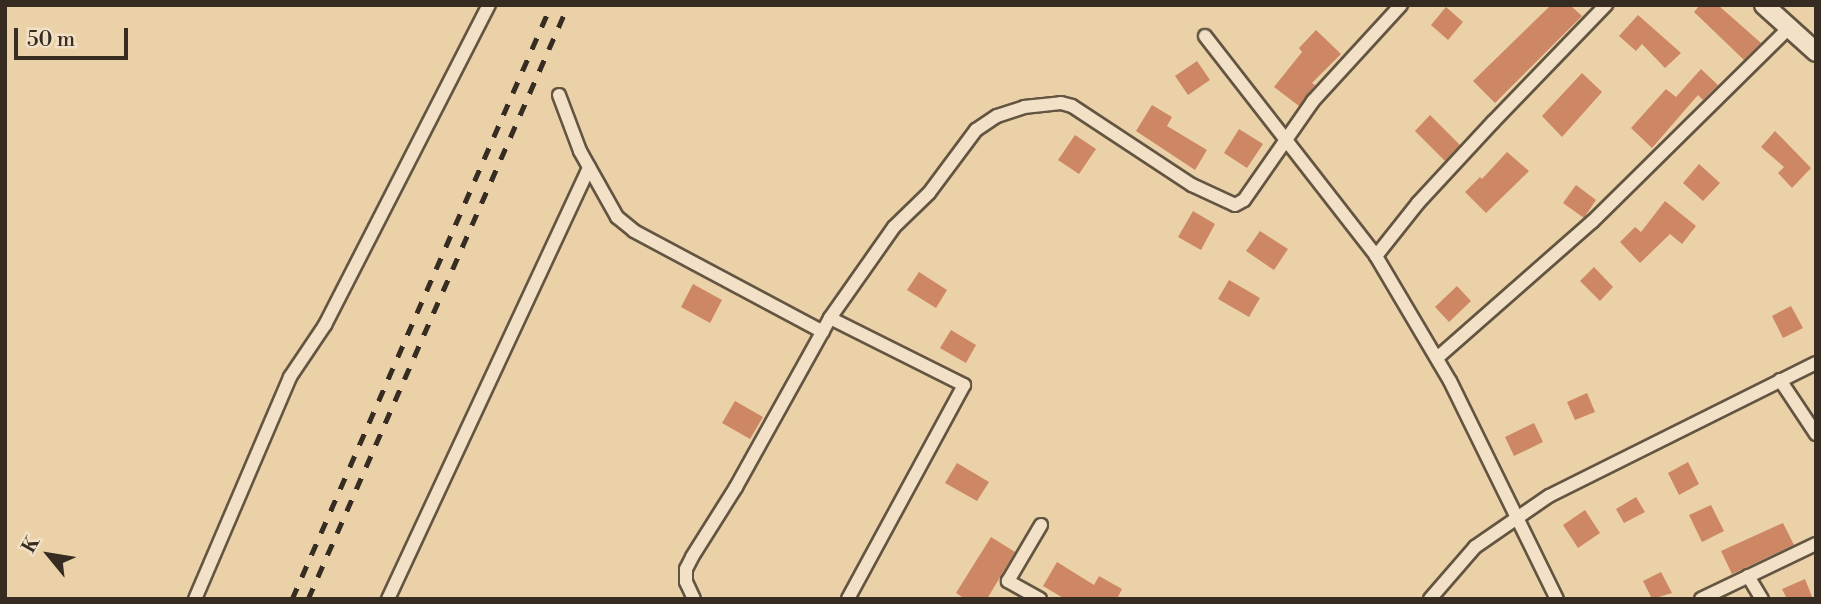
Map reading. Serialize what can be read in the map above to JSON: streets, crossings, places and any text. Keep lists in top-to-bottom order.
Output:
{
  "scale_bar": "50 m",
  "north": "top left"
}
